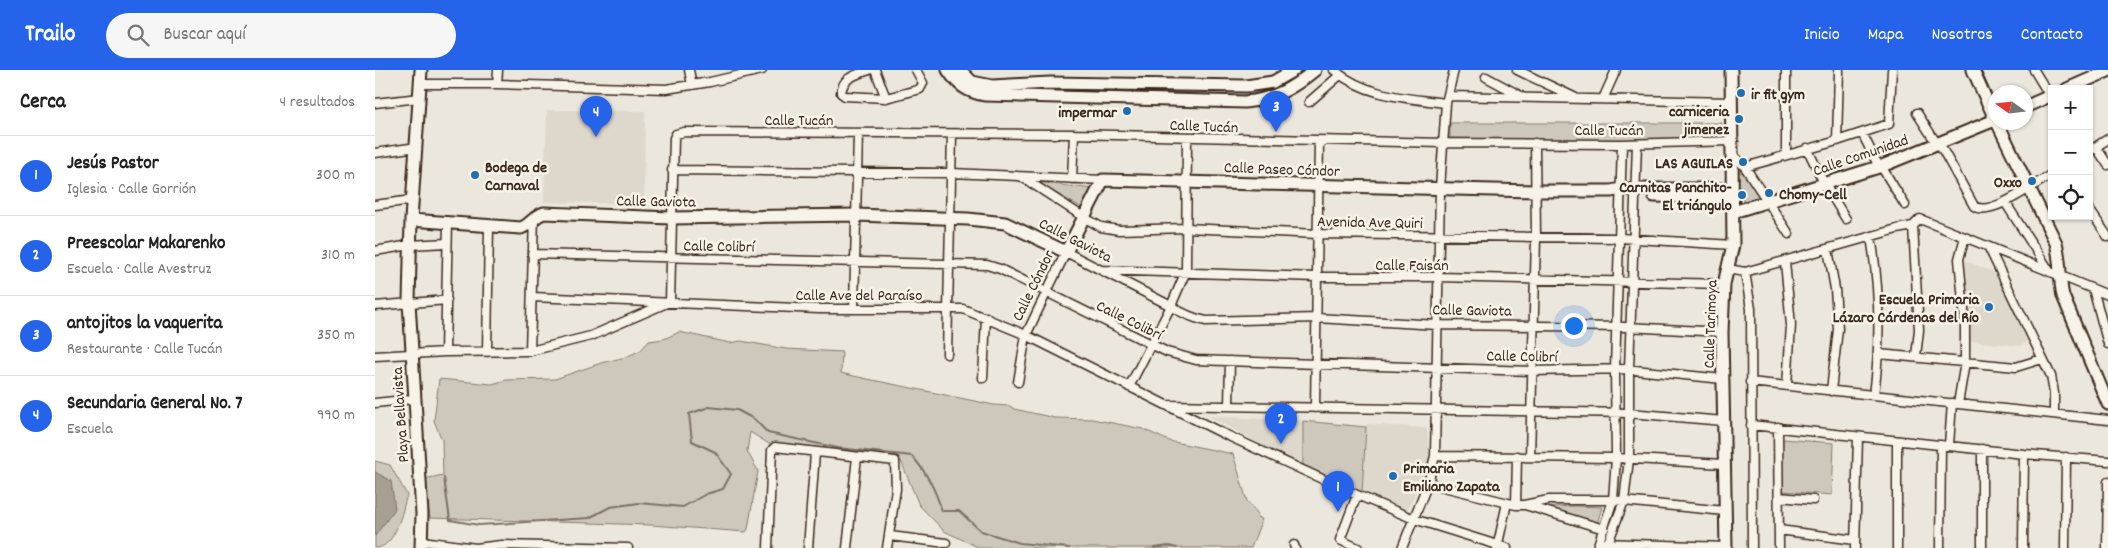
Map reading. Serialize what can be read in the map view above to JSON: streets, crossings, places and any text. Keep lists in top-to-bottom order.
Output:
{
  "streets": {
    "street": [
      "Calle Tucán",
      "Calle Comunidad",
      "Calle Paseo Cóndor",
      "Calle Gaviota",
      "Avenida Ave Quiri",
      "Calle Colibrí",
      "Calle Faisán",
      "Calle Cóndor",
      "Calle Ave del Paraíso",
      "Calle Tarimoya",
      "Playa Bellavista"
    ]
  },
  "crossings": [
    ["Calle Tucán", "Calle Paseo Cóndor"],
    ["Calle Tucán", "Calle Tarimoya"],
    ["Calle Comunidad", "Calle Tarimoya"],
    ["Calle Paseo Cóndor", "Avenida Ave Quiri"],
    ["Calle Paseo Cóndor", "Calle Cóndor"],
    ["Calle Paseo Cóndor", "Calle Tarimoya"],
    ["Calle Gaviota", "Calle Faisán"],
    ["Calle Gaviota", "Calle Cóndor"],
    ["Calle Gaviota", "Calle Tarimoya"],
    ["Calle Gaviota", "Playa Bellavista"],
    ["Avenida Ave Quiri", "Calle Cóndor"],
    ["Avenida Ave Quiri", "Calle Tarimoya"],
    ["Calle Colibrí", "Calle Cóndor"],
    ["Calle Colibrí", "Calle Tarimoya"],
    ["Calle Faisán", "Calle Tarimoya"],
    ["Calle Cóndor", "Calle Ave del Paraíso"]
  ],
  "places": [
    "ir fit gym",
    "impermar",
    "carniceria jimenez",
    "LAS AGUILAS",
    "Bodega de Carnaval",
    "Oxxo",
    "Chomy-Cell",
    "Carnitas Panchito- El triángulo",
    "Escuela Primaria Lázaro Cárdenas del Río",
    "Primaria Emiliano Zapata"
  ],
  "north": "left",
  "page": {
    "header": "Trailo",
    "search": "Buscar aquí",
    "nav": [
      "Inicio",
      "Mapa",
      "Nosotros",
      "Contacto"
    ],
    "heading": ["Cerca", "4 resultados"],
    "map_buttons": ["+", "−"],
    "pins": [
      "3",
      "4",
      "2",
      "1"
    ],
    "list": [
      {
        "mark": "1",
        "name": "Jesús Pastor",
        "note": "Iglesia · Calle Gorrión",
        "value": "300 m"
      },
      {
        "mark": "2",
        "name": "Preescolar Makarenko",
        "note": "Escuela · Calle Avestruz",
        "value": "310 m"
      },
      {
        "mark": "3",
        "name": "antojitos la vaquerita",
        "note": "Restaurante · Calle Tucán",
        "value": "350 m"
      },
      {
        "mark": "4",
        "name": "Secundaria General No. 7",
        "note": "Escuela",
        "value": "990 m"
      }
    ]
  }
}
